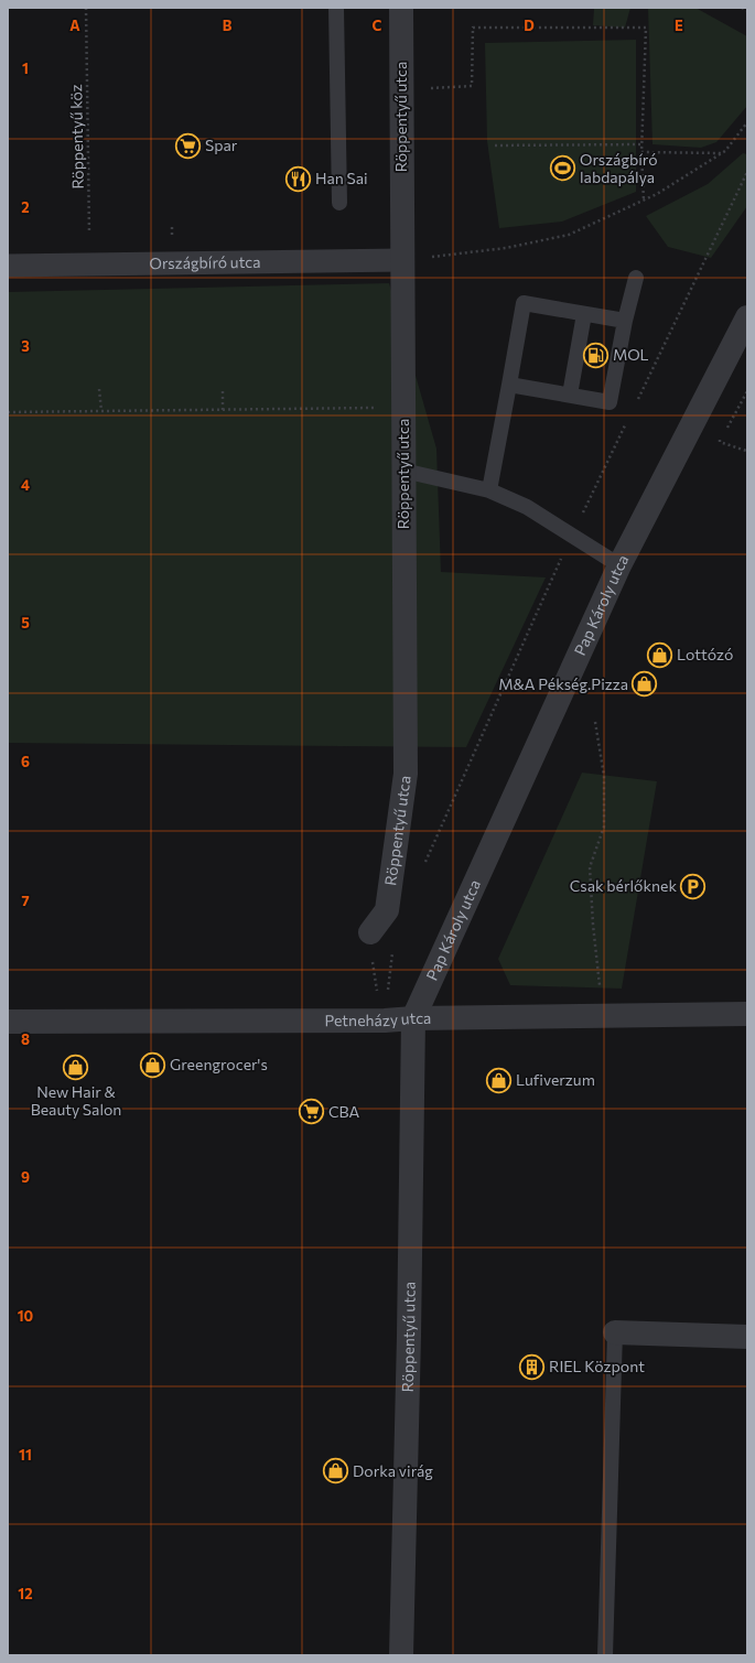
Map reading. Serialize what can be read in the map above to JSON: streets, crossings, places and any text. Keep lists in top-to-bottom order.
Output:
{
  "streets": {
    "street": [
      "Röppentyű utca",
      "Országbíró utca",
      "Pap Károly utca",
      "Petneházy utca"
    ],
    "path": ["Röppentyű köz"]
  },
  "crossings": [
    ["Röppentyű utca", "Országbíró utca"],
    ["Röppentyű utca", "Pap Károly utca"],
    ["Röppentyű utca", "Petneházy utca"],
    ["Röppentyű köz", "Országbíró utca"],
    ["Pap Károly utca", "Petneházy utca"]
  ],
  "places": {
    "supermarket": ["Spar", "CBA"],
    "sports": ["Országbíró labdapálya"],
    "restaurant": ["Han Sai"],
    "fuel station": ["MOL"],
    "shop": [
      "Lottózó",
      "M&A Pékség.Pizza",
      "Greengrocer's",
      "New Hair & Beauty Salon",
      "Lufiverzum",
      "Dorka virág"
    ],
    "parking": ["Csak bérlőknek"],
    "building": ["RIEL Központ"]
  },
  "grid": {
    "columns": [
      "A",
      "B",
      "C",
      "D",
      "E"
    ],
    "rows": [
      "1",
      "2",
      "3",
      "4",
      "5",
      "6",
      "7",
      "8",
      "9",
      "10",
      "11",
      "12"
    ]
  }
}
